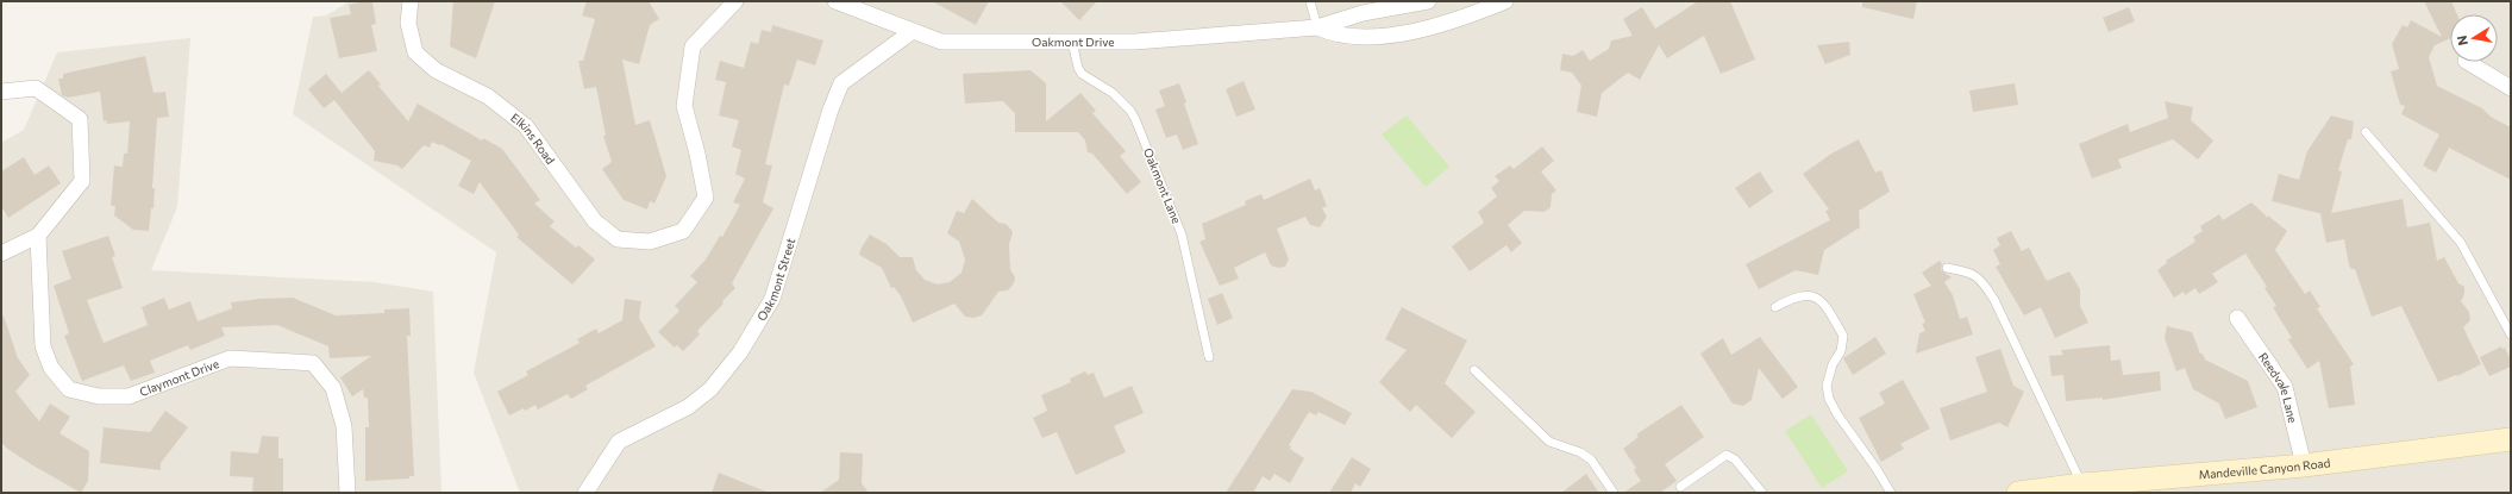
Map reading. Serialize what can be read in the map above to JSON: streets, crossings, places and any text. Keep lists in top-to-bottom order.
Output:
{
  "streets": {
    "street": [
      "Oakmont Drive",
      "Elkins Road",
      "Oakmont Street",
      "Claymont Drive",
      "Reedvale Lane",
      "Mandeville Canyon Road"
    ],
    "lane": ["Oakmont Lane"]
  },
  "crossings": [
    ["Oakmont Drive", "Oakmont Lane"],
    ["Oakmont Drive", "Oakmont Street"],
    ["Reedvale Lane", "Mandeville Canyon Road"]
  ],
  "north": "left"
}
